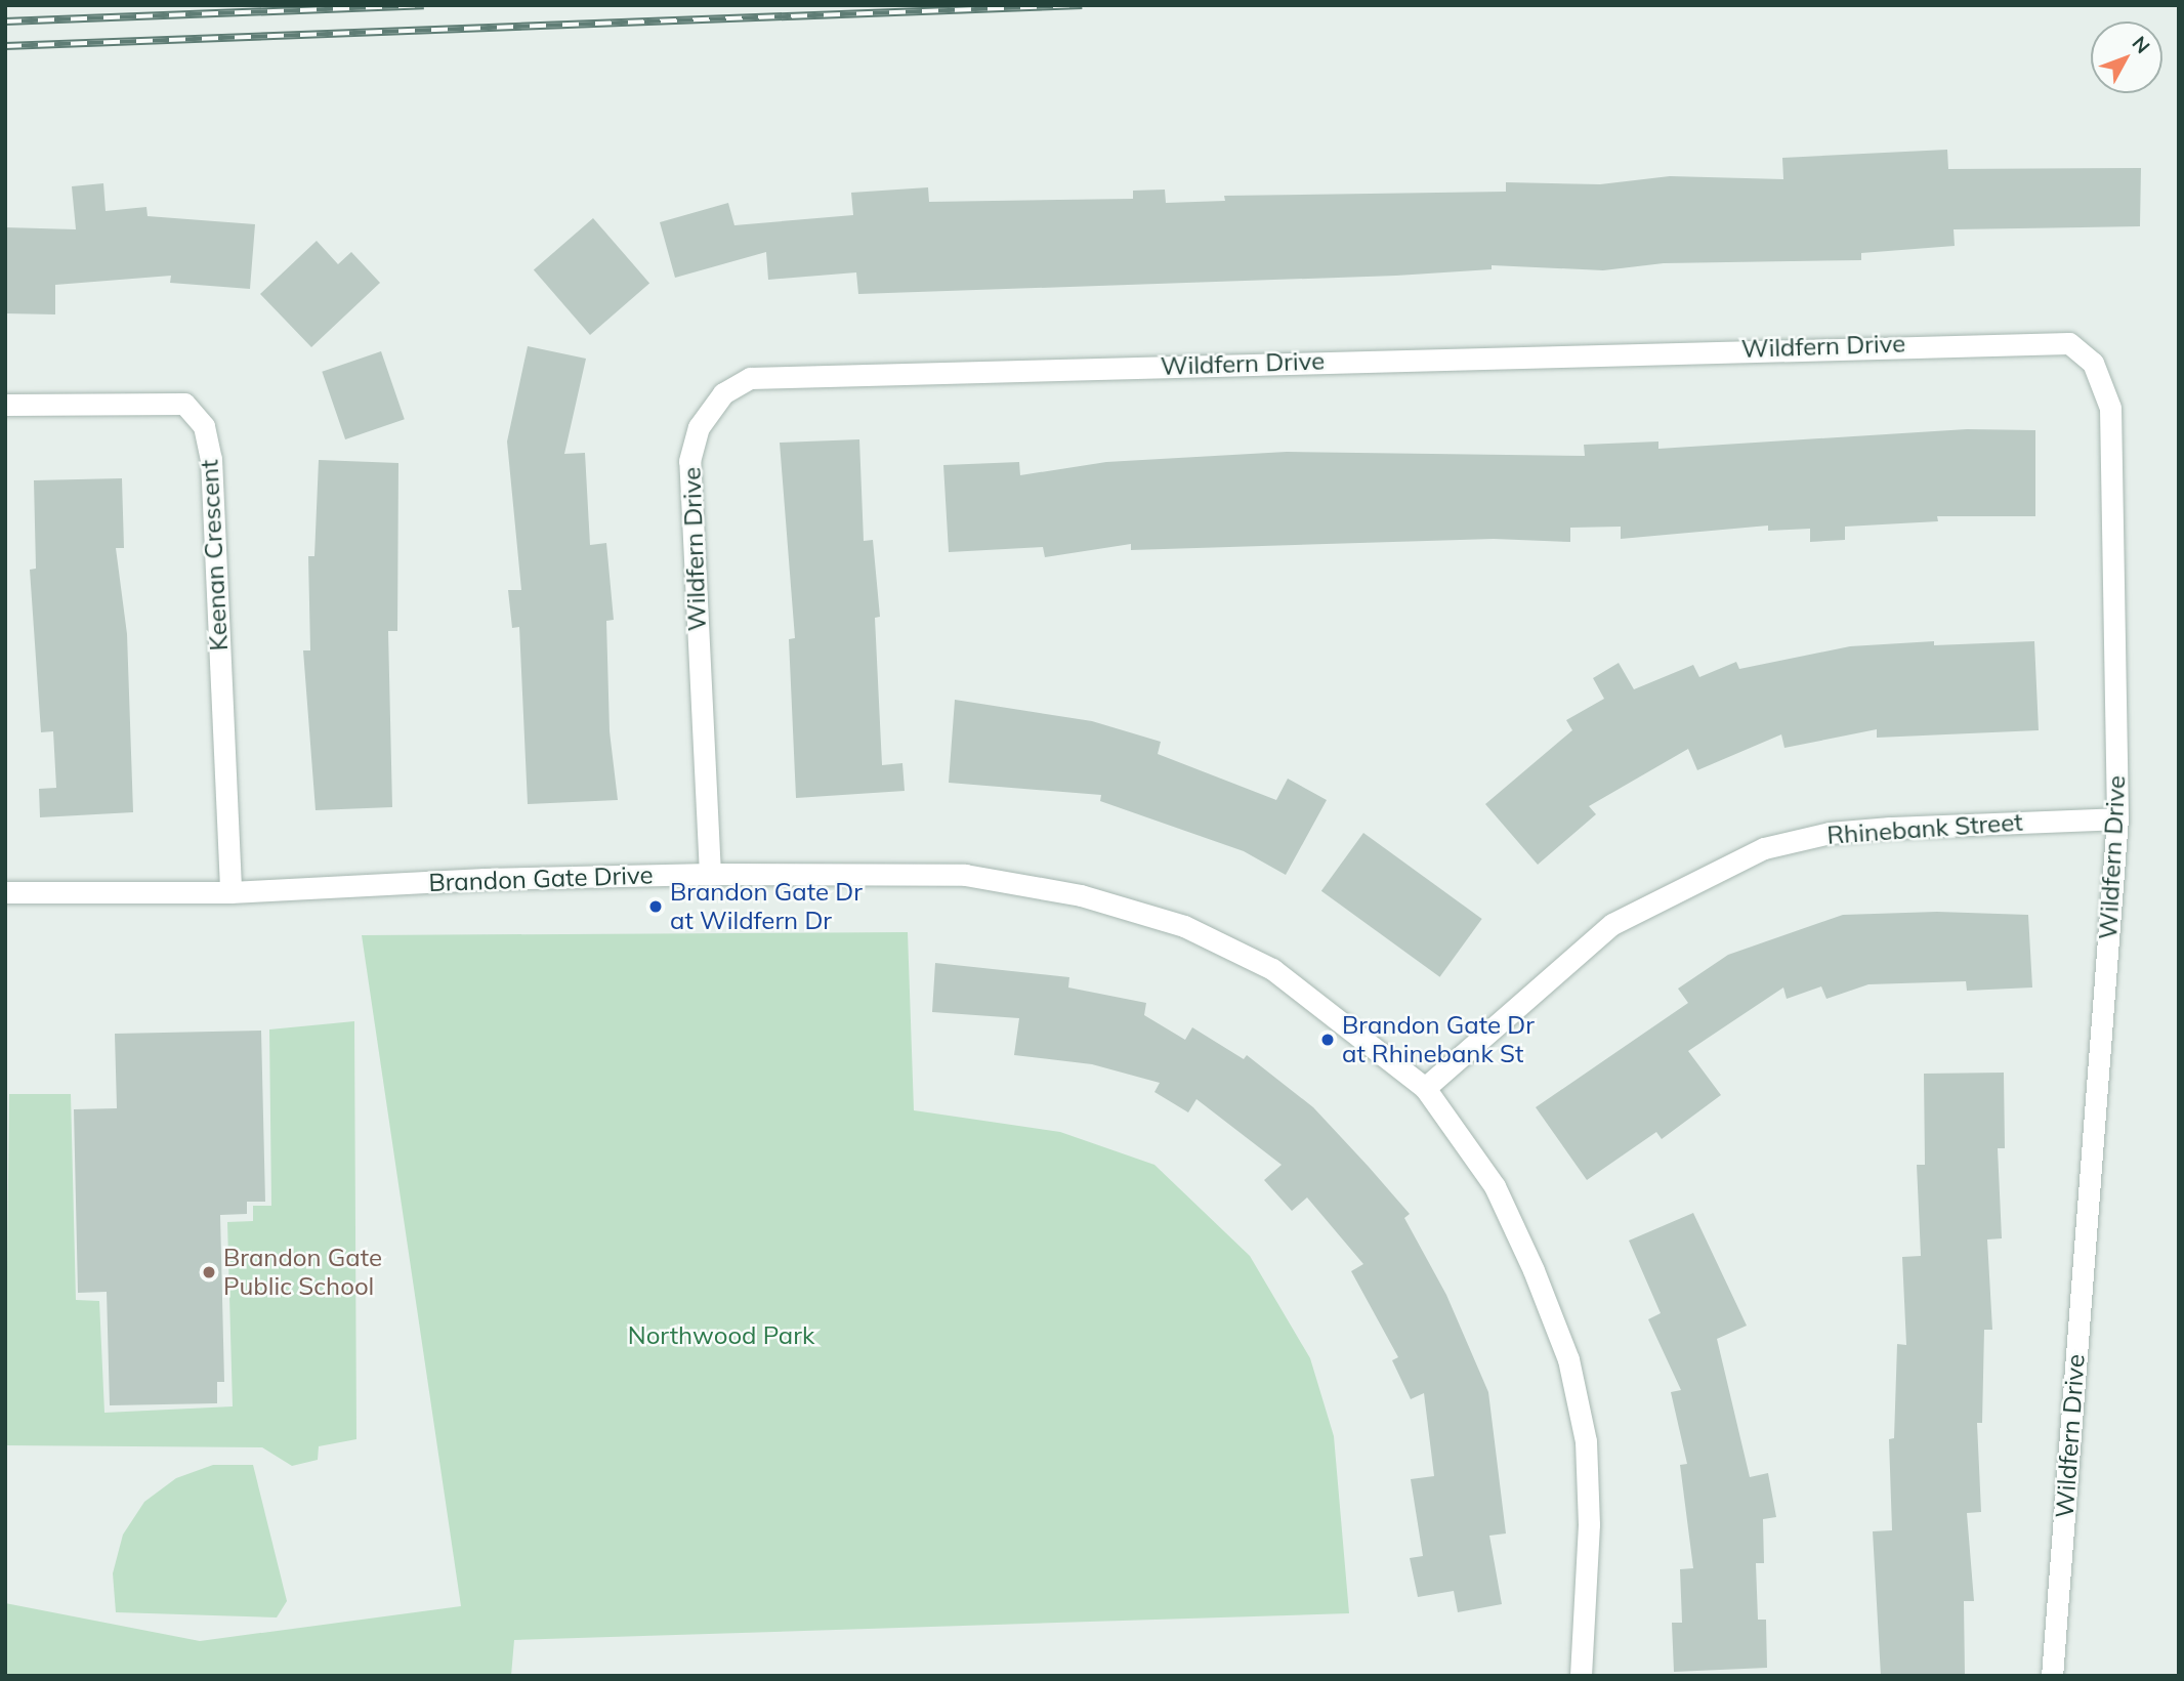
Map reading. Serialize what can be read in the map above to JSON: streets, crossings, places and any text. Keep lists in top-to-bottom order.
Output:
{
  "streets": {
    "street": [
      "Wildfern Drive",
      "Keenan Crescent",
      "Rhinebank Street",
      "Brandon Gate Drive"
    ]
  },
  "crossings": [
    ["Wildfern Drive", "Rhinebank Street"],
    ["Wildfern Drive", "Brandon Gate Drive"],
    ["Keenan Crescent", "Brandon Gate Drive"],
    ["Rhinebank Street", "Brandon Gate Drive"]
  ],
  "parks": ["Northwood Park"],
  "places": ["Brandon Gate Dr at Wildfern Dr", "Brandon Gate Dr at Rhinebank St", "Brandon Gate Public School"],
  "north": "top right"
}
